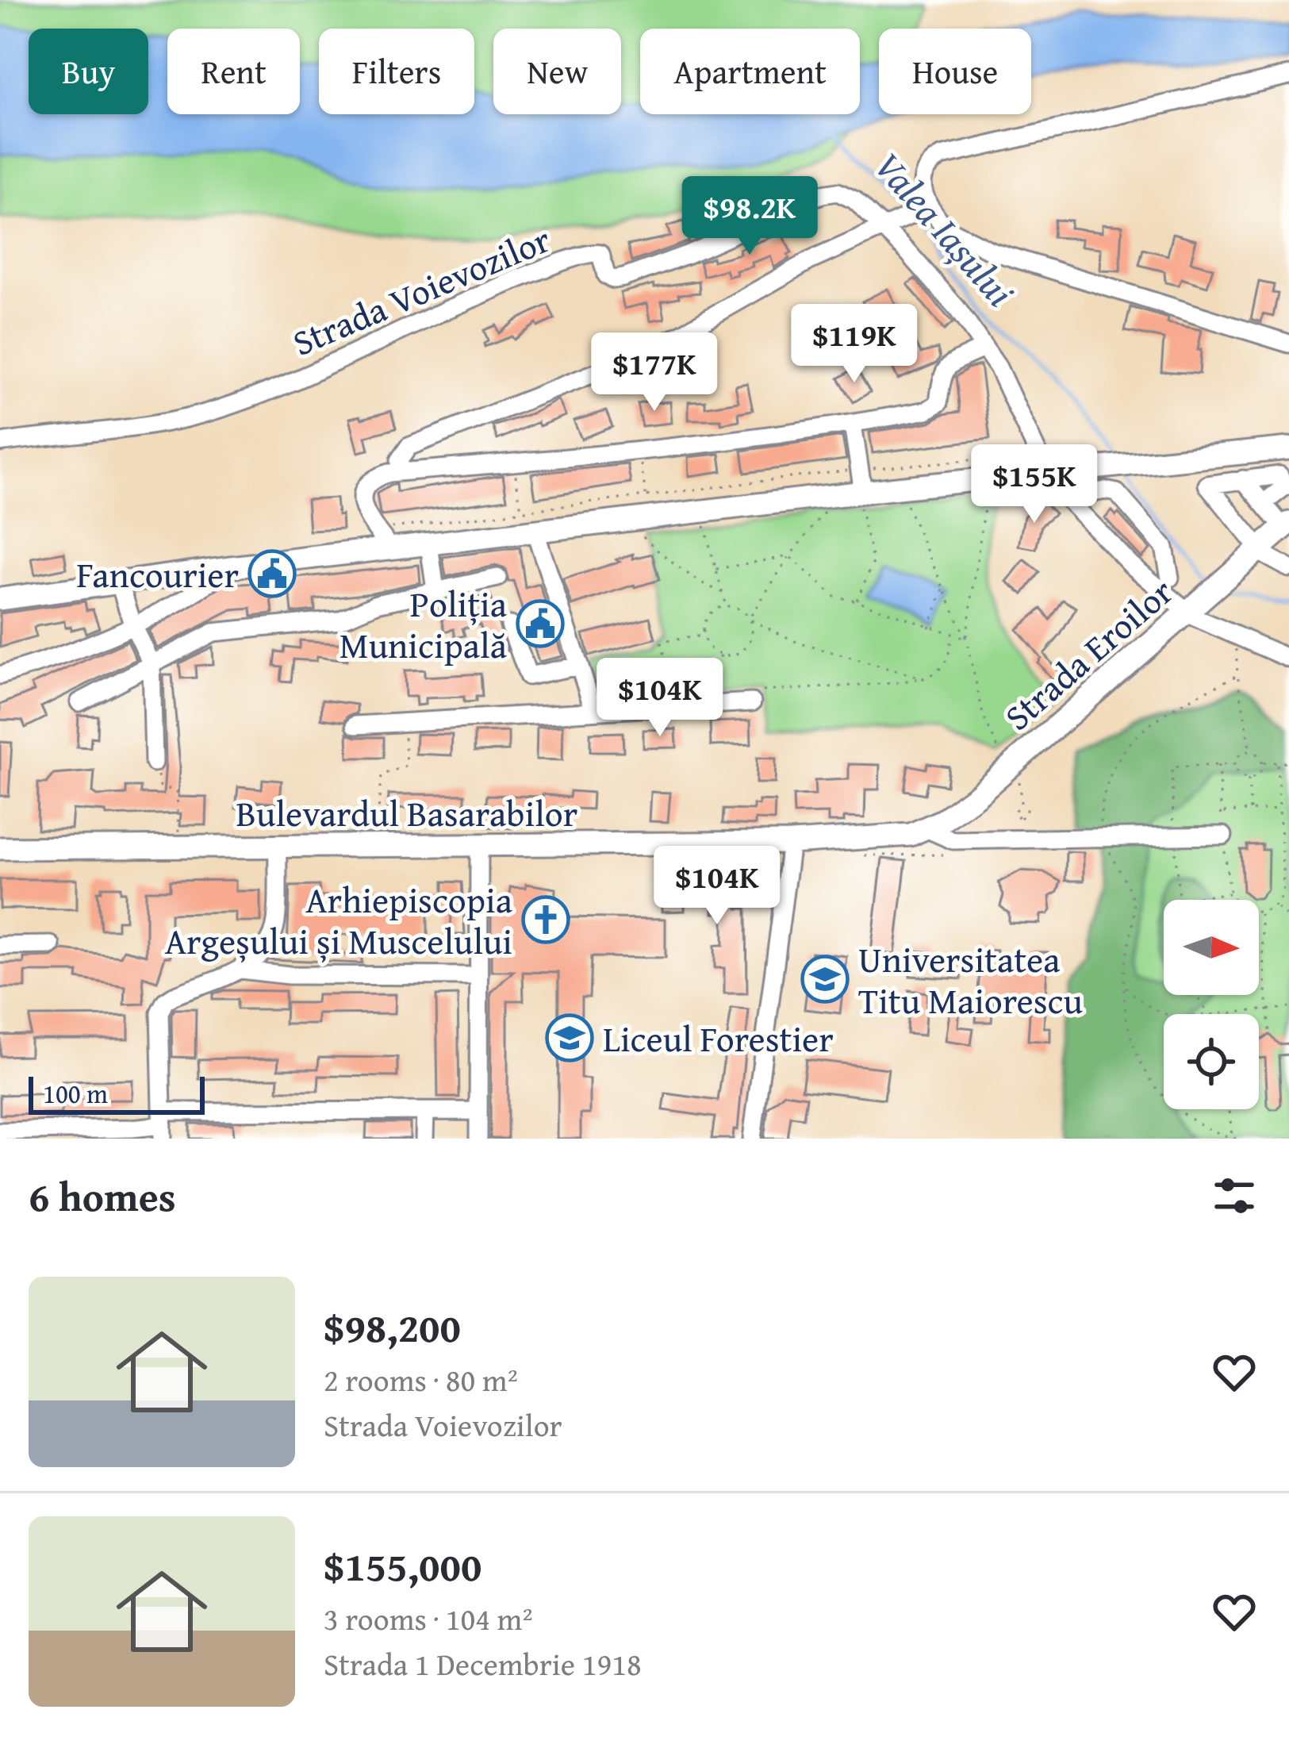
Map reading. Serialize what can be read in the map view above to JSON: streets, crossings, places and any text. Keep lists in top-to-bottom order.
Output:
{
  "streets": {
    "main road": ["Strada Eroilor", "Bulevardul Basarabilor"],
    "street": ["Strada Voievozilor"]
  },
  "crossings": [
    ["Strada Voievozilor", "Strada Eroilor"],
    ["Strada Eroilor", "Bulevardul Basarabilor"]
  ],
  "water": ["Valea Iașului"],
  "places": {
    "public building": ["Fancourier", "Poliția Municipală"],
    "church": ["Arhiepiscopia Argeșului și Muscelului"],
    "school or university": ["Universitatea Titu Maiorescu", "Liceul Forestier"]
  },
  "scale_bar": "100 m",
  "north": "right",
  "page": {
    "chip": [
      "Buy",
      "Rent",
      "Filters",
      "New",
      "Apartment",
      "House"
    ],
    "price": [
      "$98.2K",
      "$119K",
      "$177K",
      "$155K",
      "$104K",
      "$104K"
    ],
    "scale": "100 m",
    "heading": "6 homes",
    "list": [
      {
        "name": "$98,200",
        "note": "2 rooms · 80 m² · Strada Voievozilor"
      },
      {
        "name": "$155,000",
        "note": "3 rooms · 104 m² · Strada 1 Decembrie 1918"
      }
    ]
  }
}
